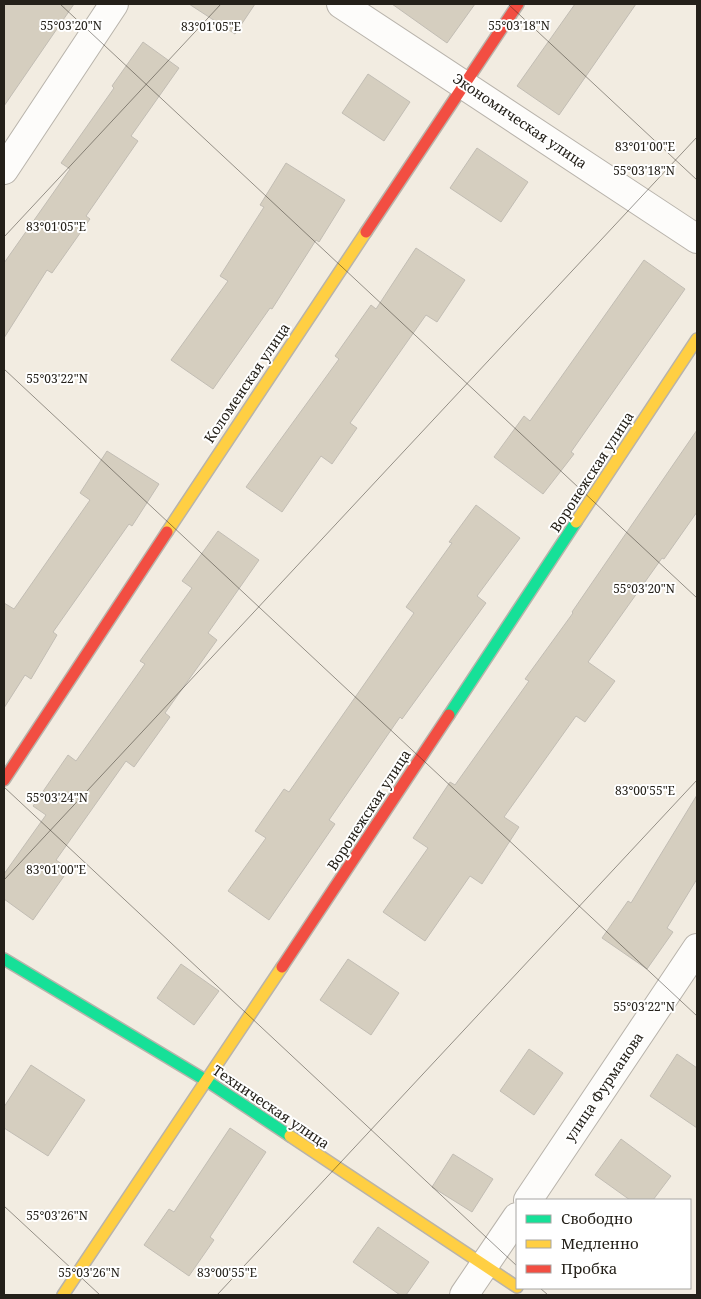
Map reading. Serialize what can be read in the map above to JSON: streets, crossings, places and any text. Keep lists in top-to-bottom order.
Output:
{
  "streets": {
    "street": [
      "Экономическая улица",
      "Коломенская улица",
      "Воронежская улица",
      "улица Фурманова",
      "Техническая улица"
    ]
  },
  "crossings": [
    ["Экономическая улица", "Коломенская улица"],
    ["Воронежская улица", "Техническая улица"]
  ],
  "legend": ["Свободно", "Медленно", "Пробка"],
  "coordinates": [
    "55°03'18\"N",
    "55°03'20\"N",
    "83°01'05\"E",
    "83°01'00\"E",
    "55°03'22\"N",
    "83°00'55\"E",
    "55°03'24\"N",
    "55°03'26\"N"
  ]
}
